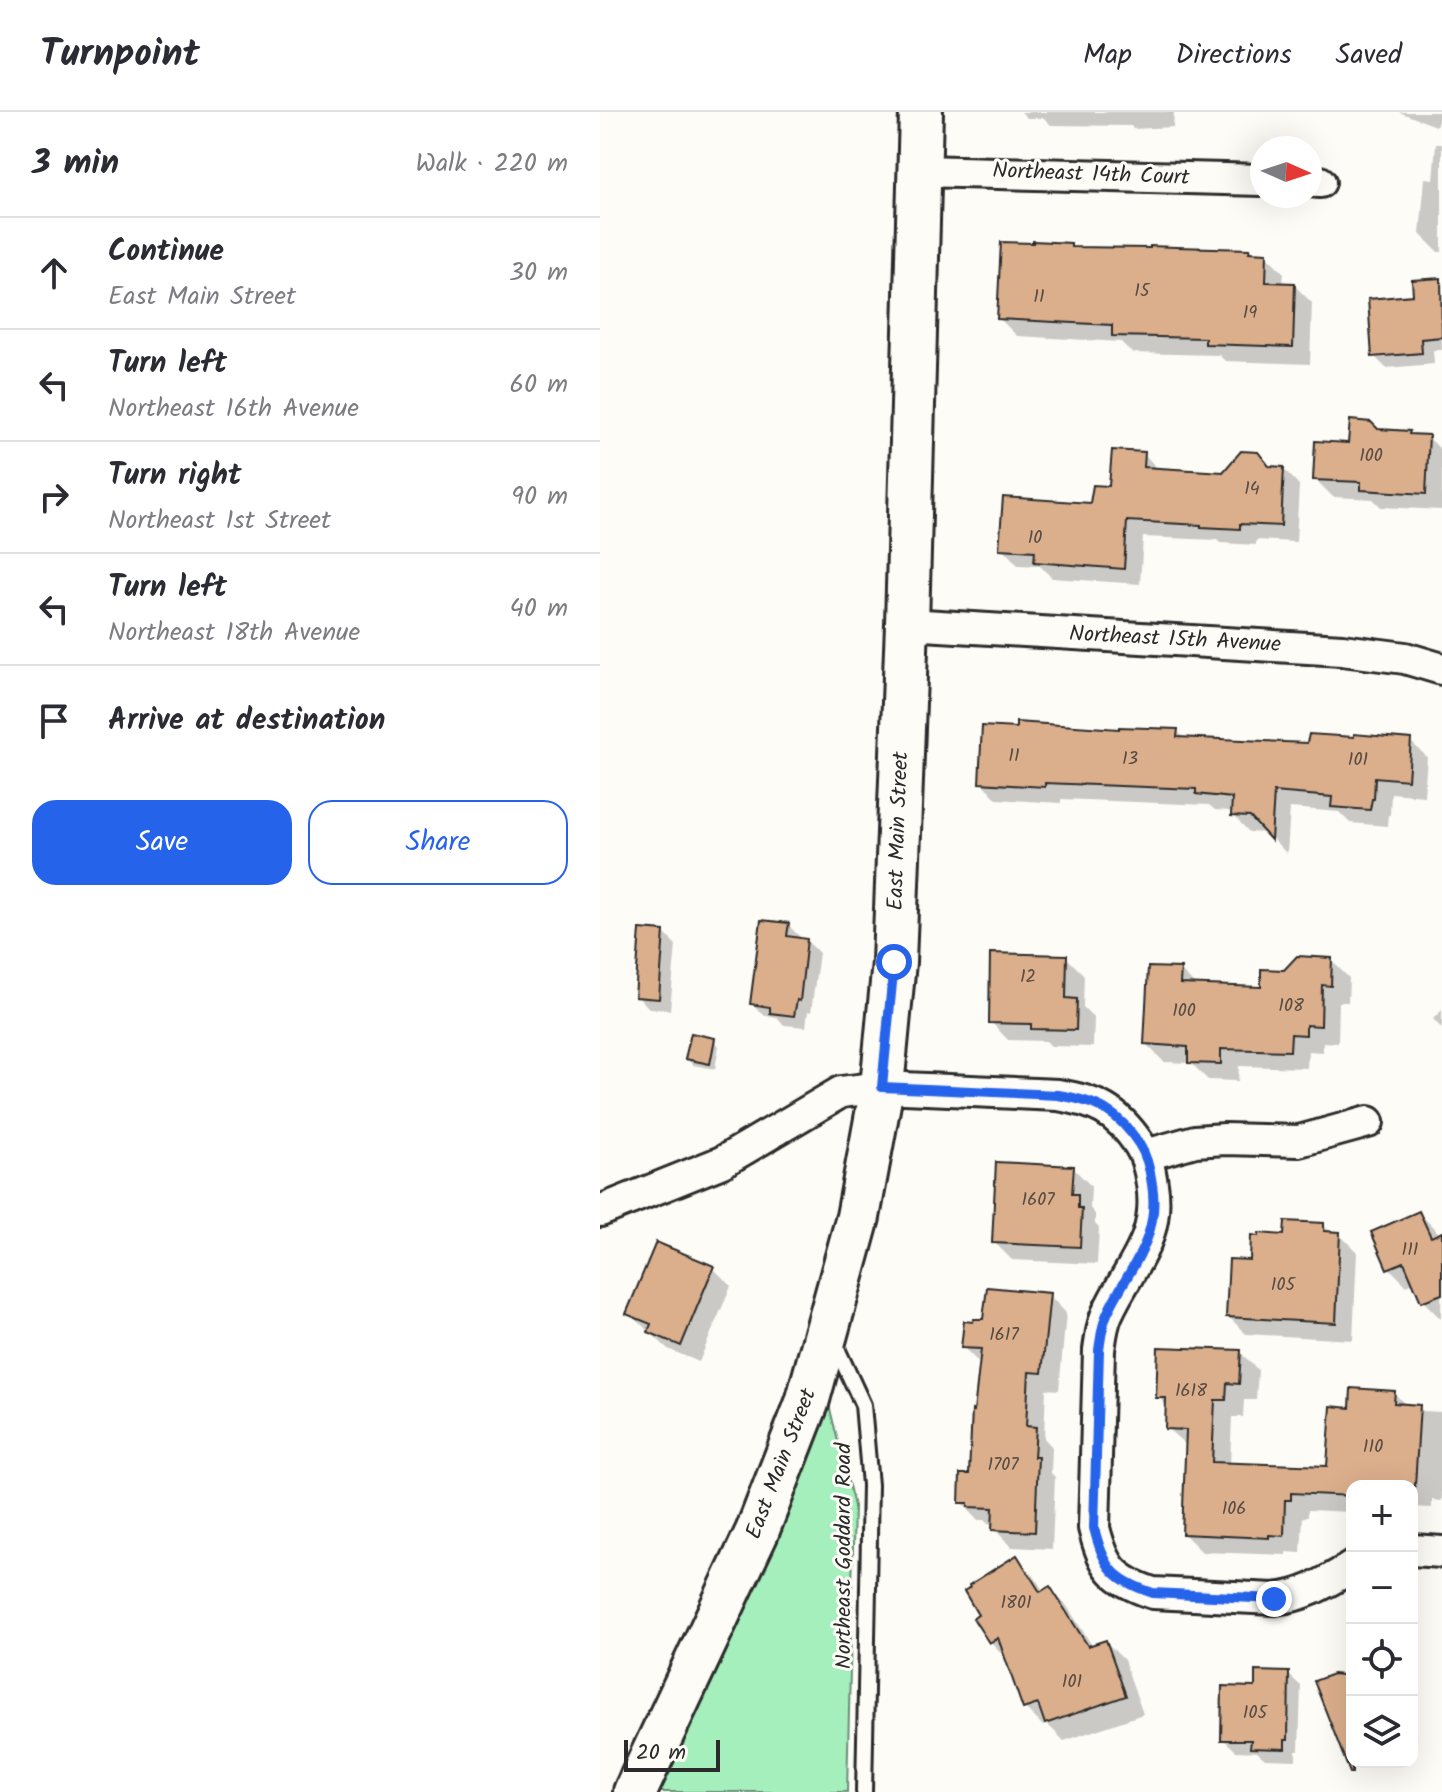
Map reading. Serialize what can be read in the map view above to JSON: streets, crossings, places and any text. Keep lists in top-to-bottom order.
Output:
{
  "streets": {
    "main road": ["East Main Street"],
    "street": ["Northeast 14th Court", "Northeast 15th Avenue"],
    "lane": ["Northeast Goddard Road"]
  },
  "crossings": [
    ["Northeast 14th Court", "East Main Street"],
    ["Northeast 15th Avenue", "East Main Street"],
    ["East Main Street", "Northeast Goddard Road"]
  ],
  "house_numbers": [
    "15",
    "11",
    "19",
    "100",
    "14",
    "10",
    "11",
    "13",
    "101",
    "12",
    "108",
    "100",
    "1607",
    "111",
    "105",
    "1617",
    "1618",
    "110",
    "1707",
    "106",
    "1801",
    "101",
    "105"
  ],
  "scale_bar": "20 m",
  "north": "right",
  "page": {
    "header": "Turnpoint",
    "nav": ["Map", "Directions", "Saved"],
    "heading": ["3 min", "Walk · 220 m"],
    "list": [
      ["Continue", "East Main Street", "30 m"],
      ["Turn left", "Northeast 16th Avenue", "60 m"],
      ["Turn right", "Northeast 1st Street", "90 m"],
      ["Turn left", "Northeast 18th Avenue", "40 m"],
      "Arrive at destination"
    ],
    "buttons": ["Save", "Share"],
    "map_buttons": ["+", "−"],
    "scale": "20 m"
  }
}
